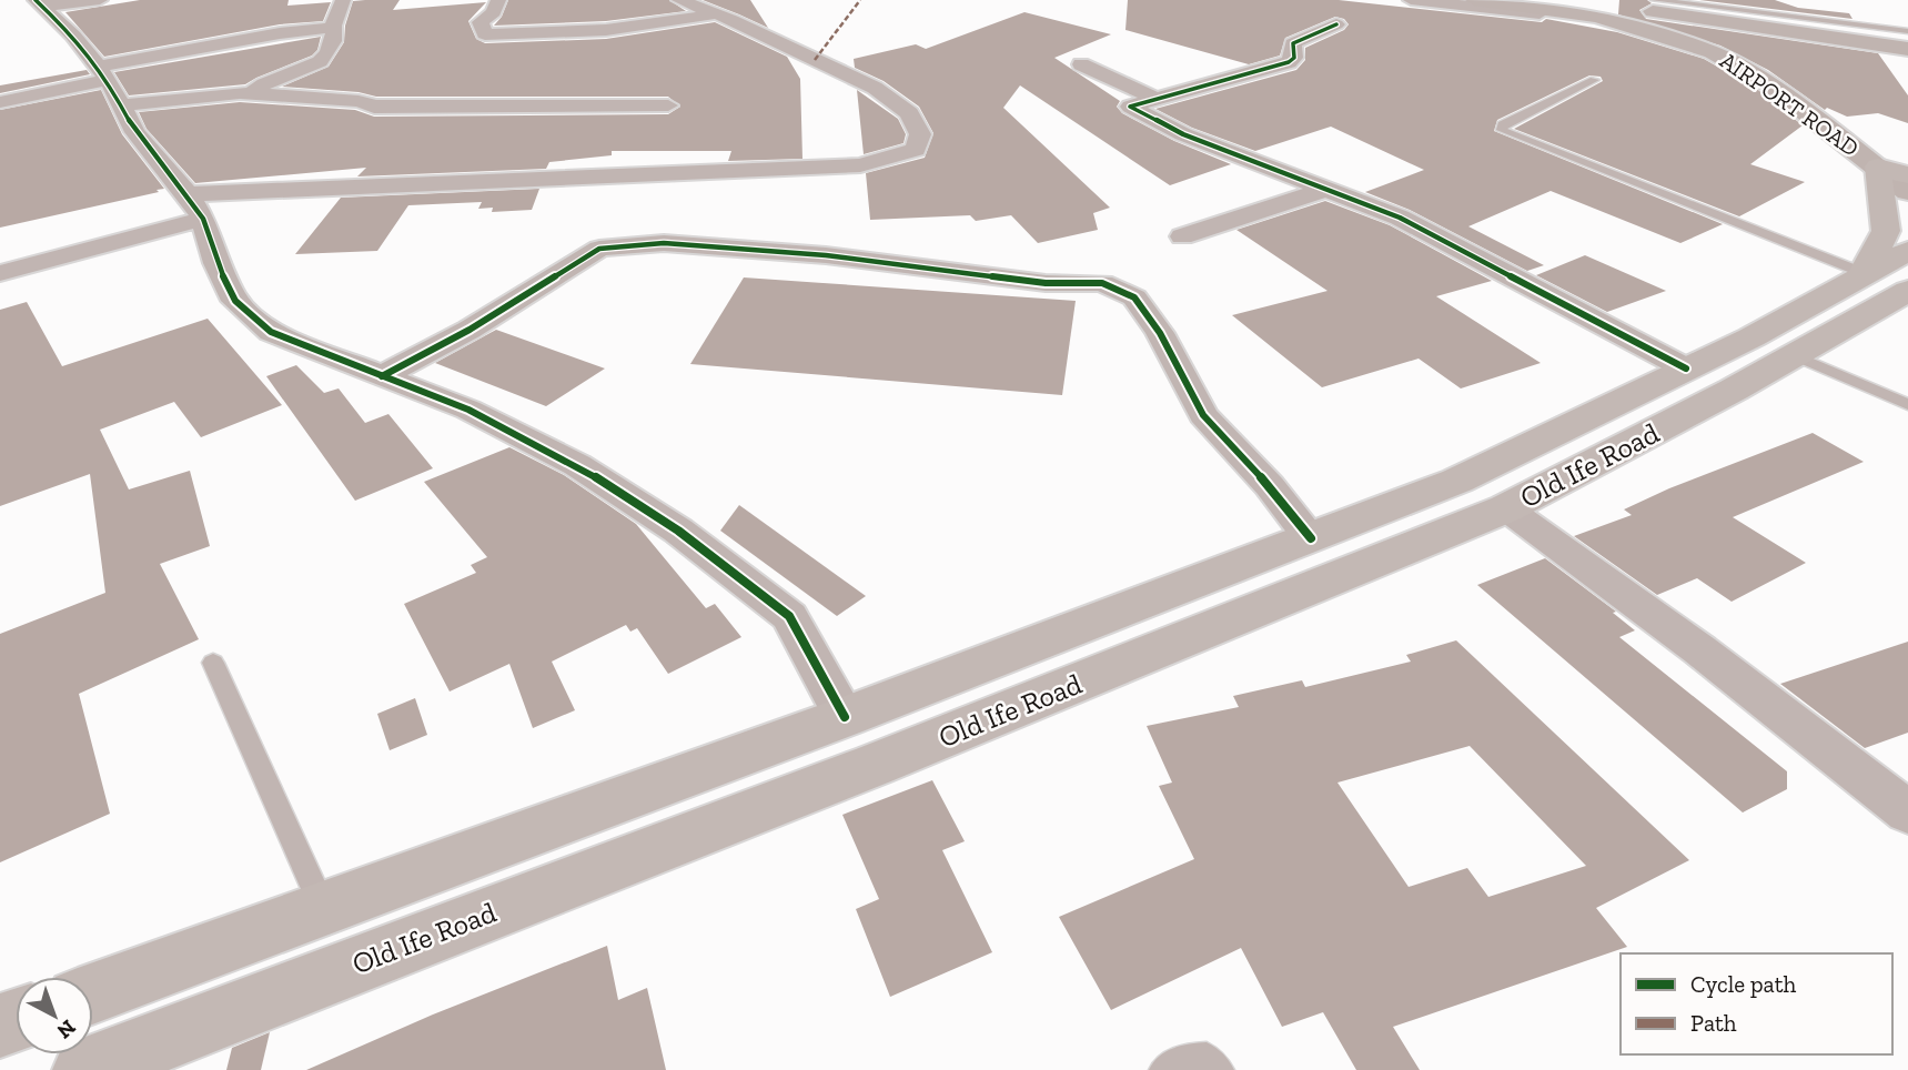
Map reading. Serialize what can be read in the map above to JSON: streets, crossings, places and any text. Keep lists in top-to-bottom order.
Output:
{
  "streets": {
    "main road": ["AIRPORT ROAD", "Old Ife Road"]
  },
  "legend": ["Cycle path", "Path"],
  "north": "bottom right"
}
